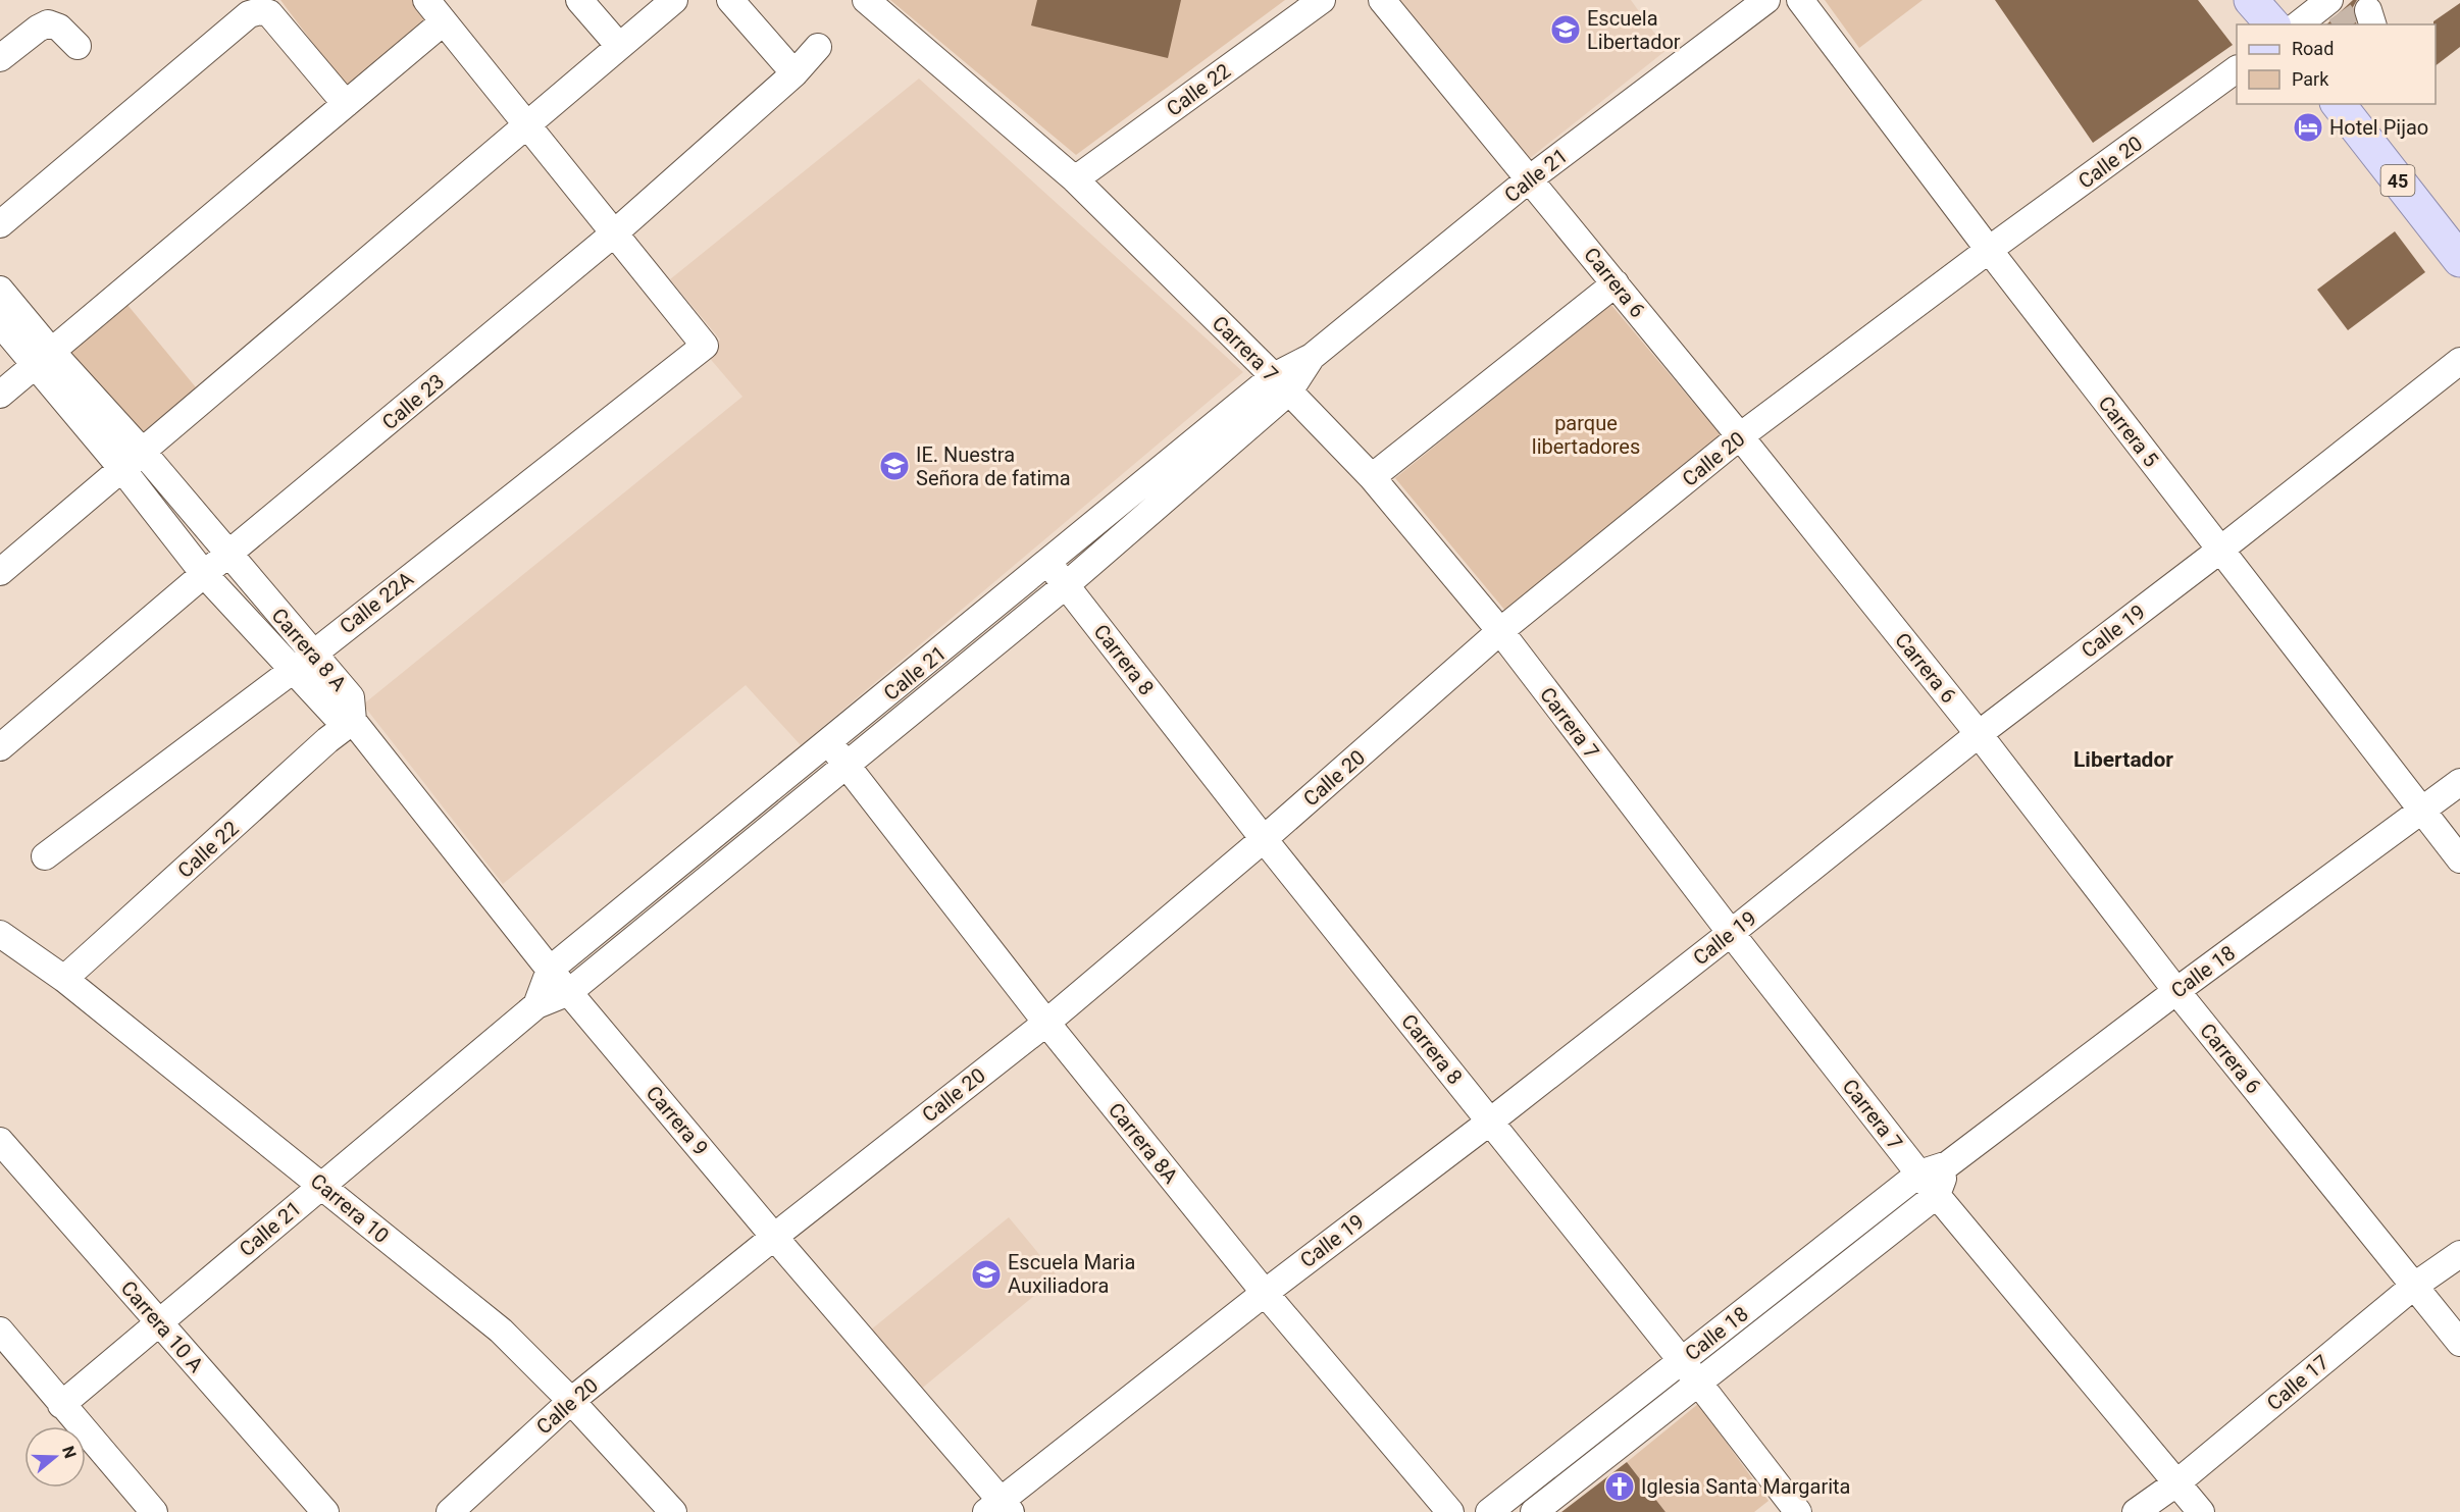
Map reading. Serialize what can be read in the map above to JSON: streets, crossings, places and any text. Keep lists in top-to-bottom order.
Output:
{
  "streets": {
    "main road": ["45"],
    "street": [
      "Calle 22",
      "Calle 20",
      "Calle 21",
      "Carrera 6",
      "Carrera 7",
      "Calle 23",
      "Carrera 5",
      "Calle 22A",
      "Calle 19",
      "Carrera 8 A",
      "Carrera 8",
      "Calle 18",
      "Carrera 9",
      "Carrera 8A",
      "Carrera 10",
      "Carrera 10 A",
      "Calle 17"
    ]
  },
  "crossings": [
    ["Calle 22", "Carrera 7"],
    ["Calle 22", "Carrera 8 A"],
    ["Calle 22", "Carrera 9"],
    ["Calle 22", "Carrera 10"],
    ["Calle 20", "Carrera 6"],
    ["Calle 20", "Carrera 7"],
    ["Calle 20", "Carrera 5"],
    ["Calle 20", "Carrera 8"],
    ["Calle 20", "Carrera 9"],
    ["Calle 20", "Carrera 8A"],
    ["Calle 20", "Carrera 10"],
    ["Calle 21", "Carrera 6"],
    ["Calle 21", "Carrera 7"],
    ["Calle 21", "Carrera 8"],
    ["Calle 21", "Carrera 9"],
    ["Calle 21", "Carrera 8A"],
    ["Calle 21", "Carrera 10"],
    ["Calle 21", "Carrera 10 A"],
    ["Carrera 6", "Calle 19"],
    ["Carrera 6", "Calle 18"],
    ["Carrera 6", "Calle 17"],
    ["Carrera 7", "Calle 19"],
    ["Carrera 7", "Calle 18"],
    ["Carrera 7", "Calle 17"],
    ["Calle 23", "Calle 22A"],
    ["Calle 23", "Carrera 8 A"],
    ["Carrera 5", "Calle 19"],
    ["Carrera 5", "Calle 18"],
    ["Calle 22A", "Carrera 8 A"],
    ["Calle 19", "Carrera 8"],
    ["Calle 19", "Carrera 9"],
    ["Calle 19", "Carrera 8A"],
    ["Carrera 8 A", "Carrera 9"],
    ["Carrera 8", "Calle 18"]
  ],
  "districts": ["Libertador"],
  "parks": ["parque libertadores"],
  "places": {
    "school or university": ["Escuela Libertador", "IE. Nuestra Señora de fatima", "Escuela Maria Auxiliadora"],
    "hotel": ["Hotel Pijao"],
    "church": ["Iglesia Santa Margarita"]
  },
  "legend": ["Road", "Park"],
  "north": "right"
}
